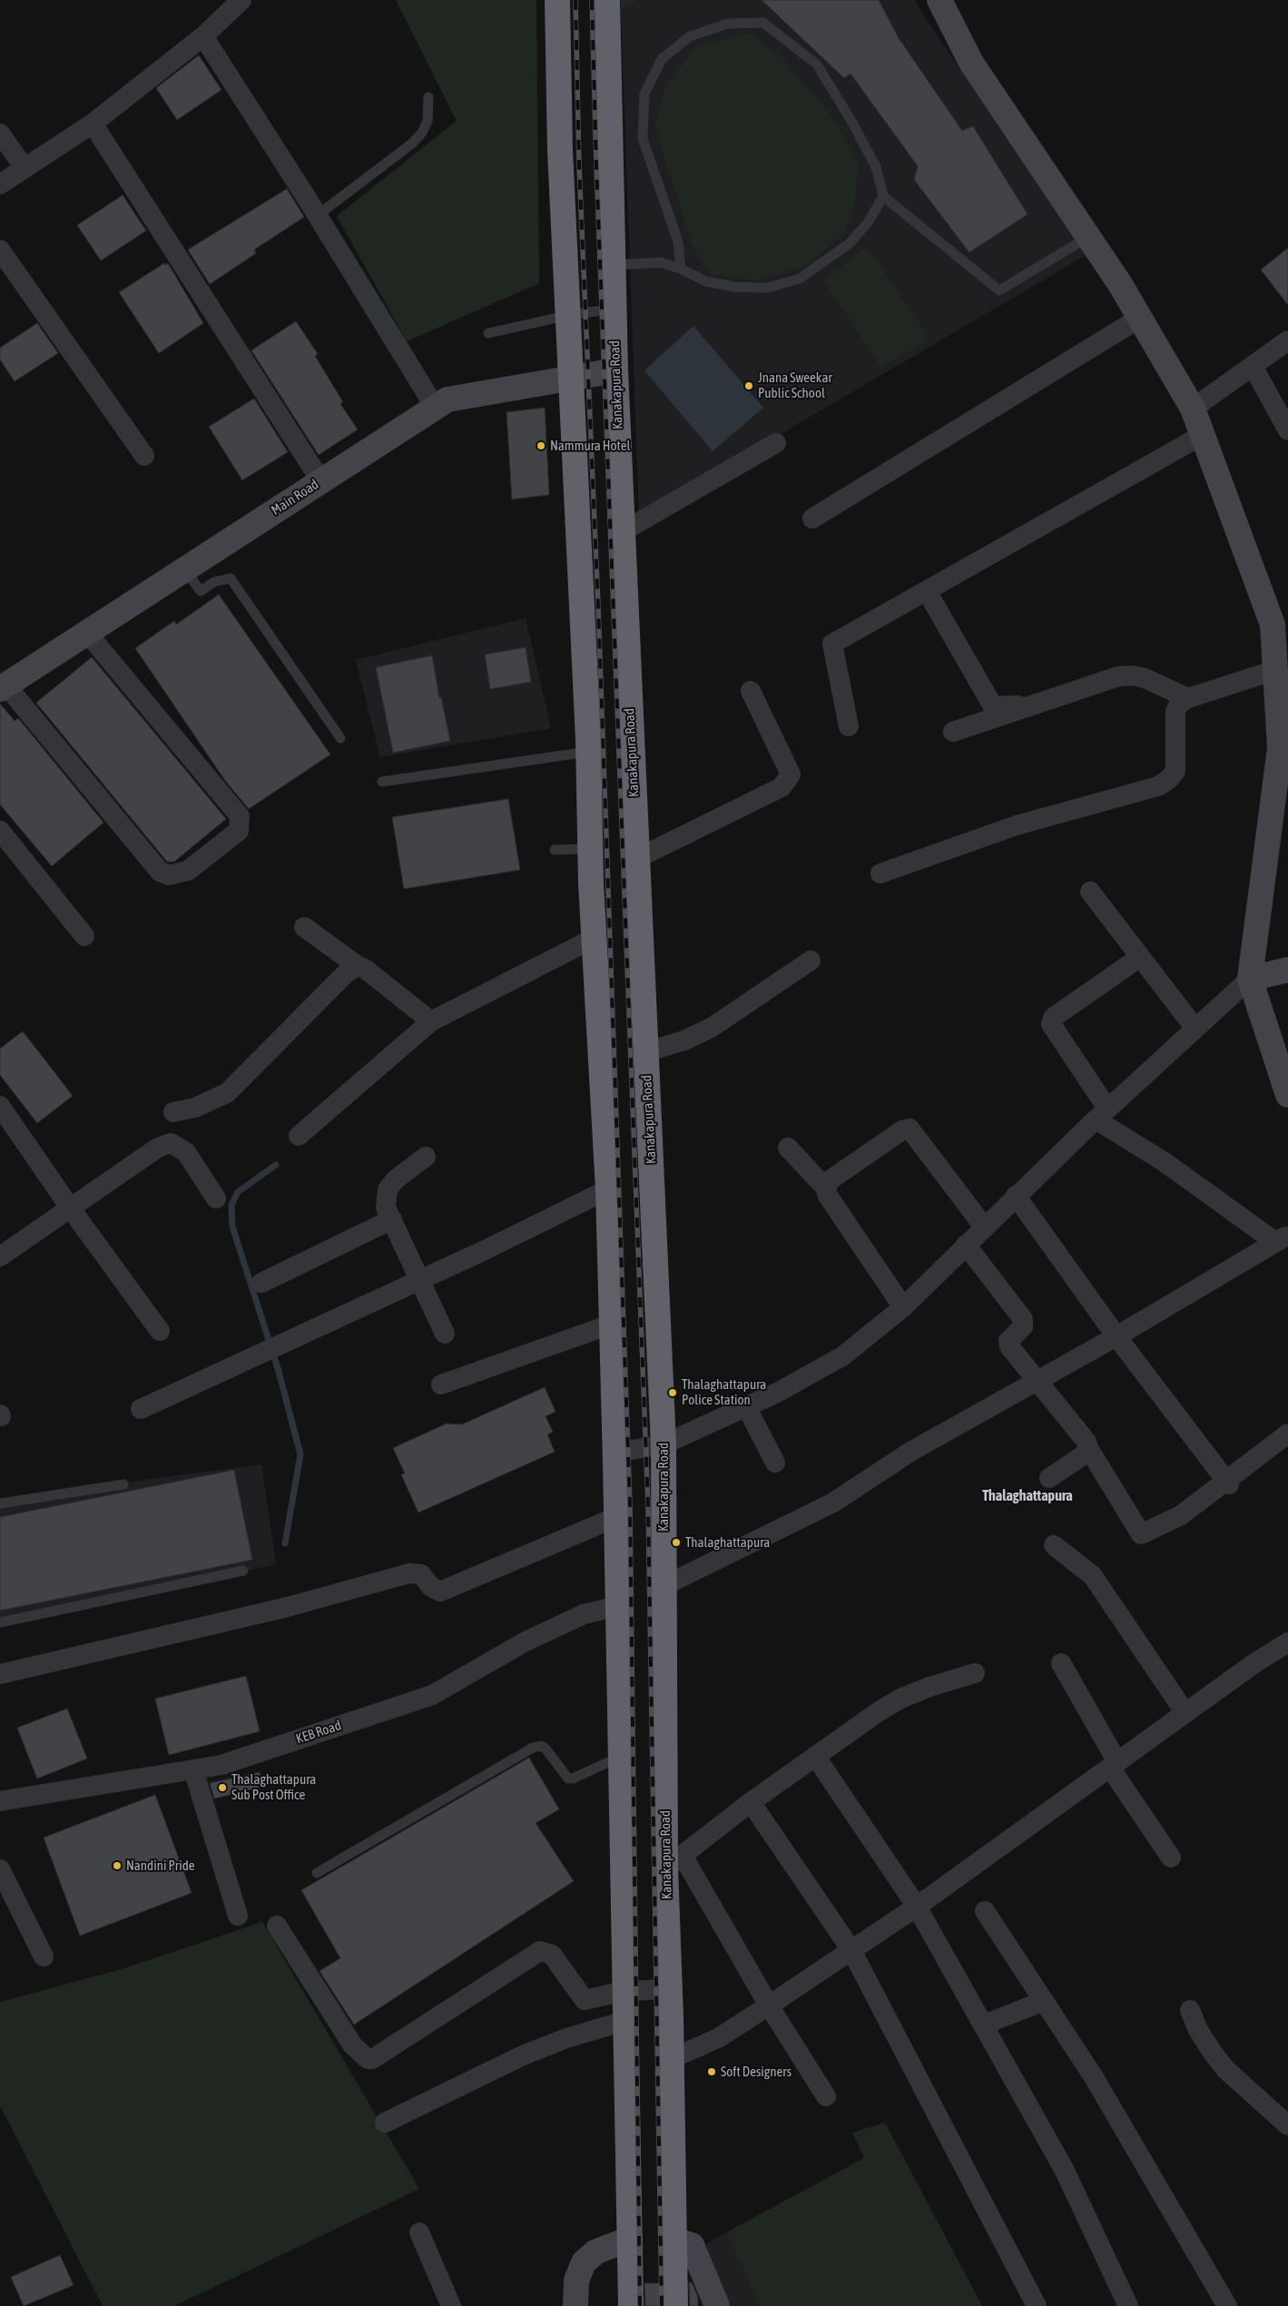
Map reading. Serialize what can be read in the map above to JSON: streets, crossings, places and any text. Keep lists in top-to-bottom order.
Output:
{
  "streets": {
    "highway": ["Kanakapura Road"],
    "street": ["Main Road", "KEB Road"]
  },
  "crossings": [
    ["Kanakapura Road", "Main Road"]
  ],
  "districts": ["Thalaghattapura"],
  "places": [
    "Jnana Sweekar Public School",
    "Nammura Hotel",
    "Thalaghattapura Police Station",
    "Thalaghattapura",
    "Thalaghattapura Sub Post Office",
    "Nandini Pride",
    "Soft Designers"
  ]
}
